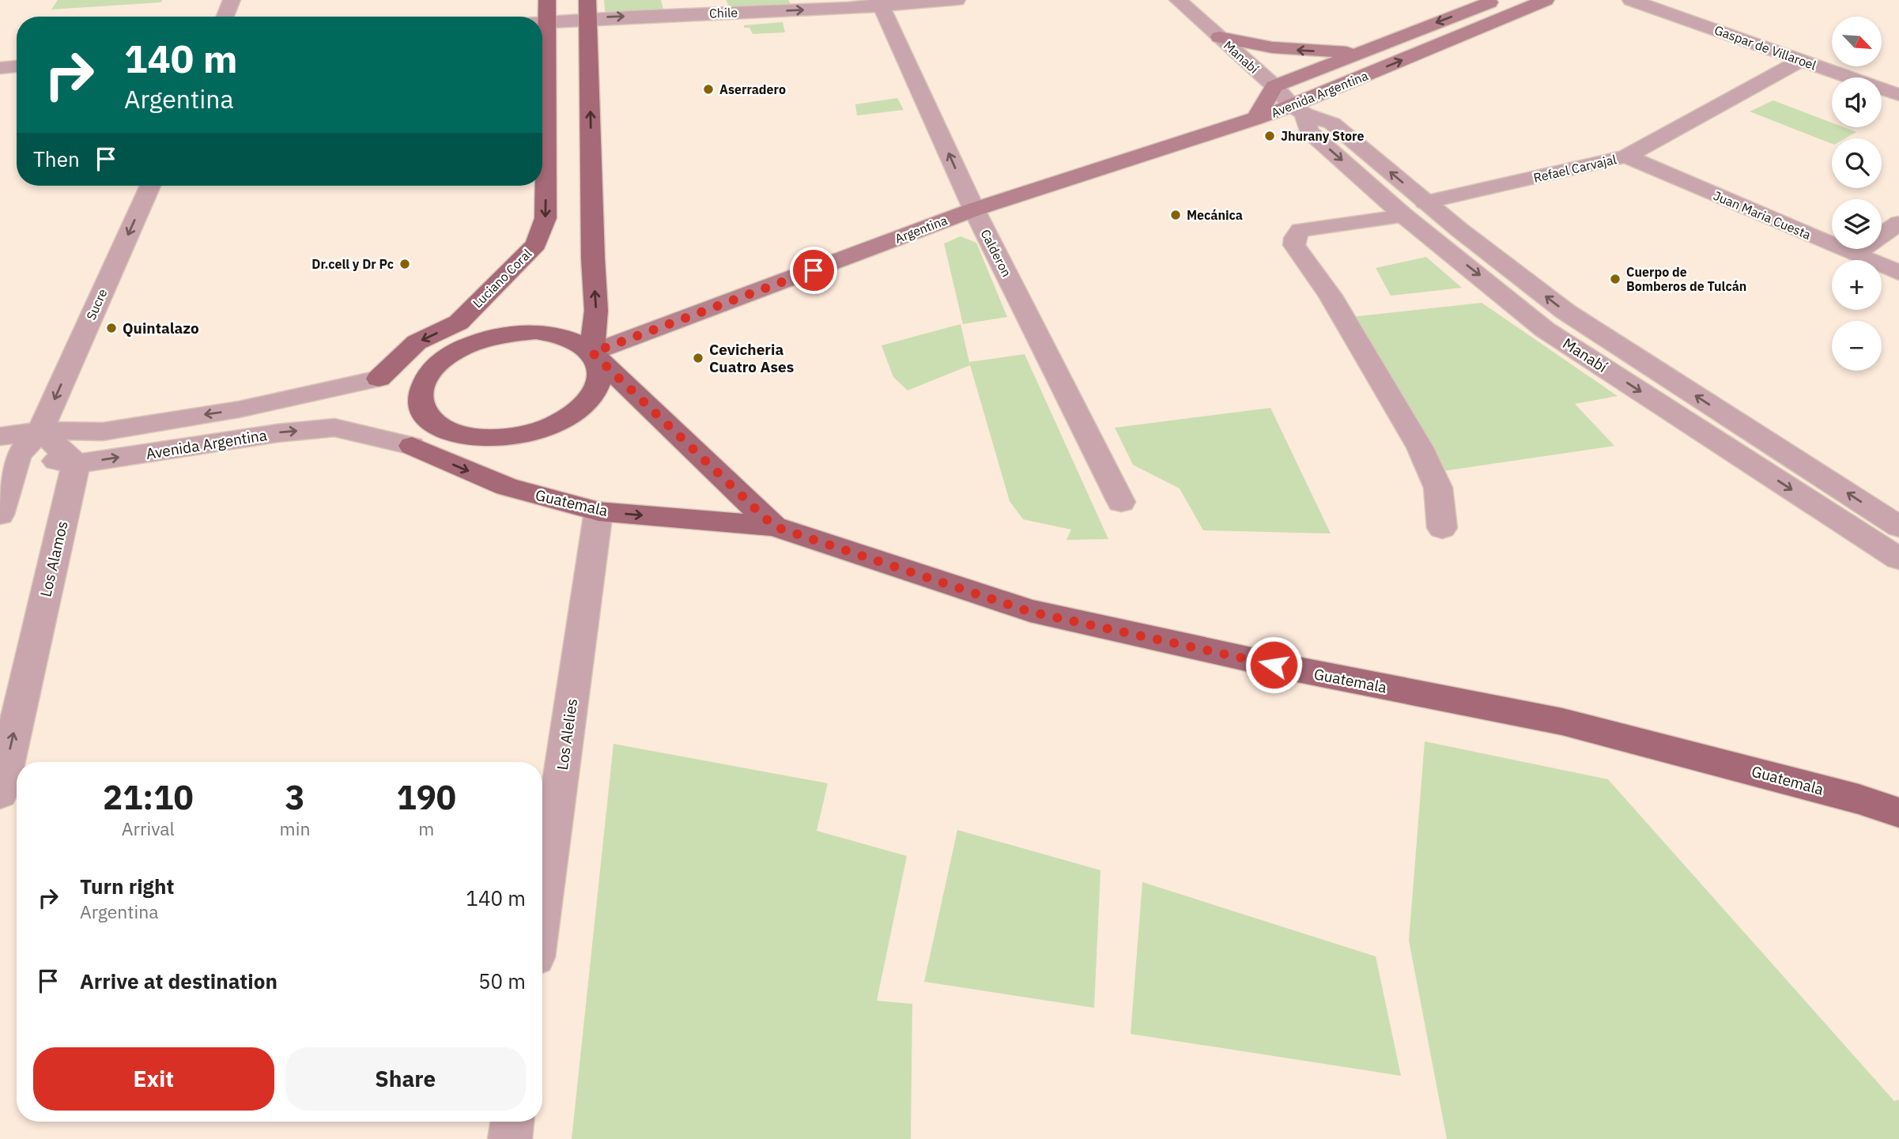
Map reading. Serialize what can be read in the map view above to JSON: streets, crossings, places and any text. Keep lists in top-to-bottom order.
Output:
{
  "streets": {
    "main road": [
      "Avenida Argentina",
      "Argentina",
      "Luciano Coral",
      "Guatemala"
    ],
    "street": [
      "Chile",
      "Gaspar de Villaroel",
      "Manabí",
      "Refael Carvajal",
      "Juan Maria Cuesta",
      "Calderon",
      "Sucre",
      "Los Alamos",
      "Los Alelies"
    ]
  },
  "crossings": [
    ["Chile", "Calderon"],
    ["Chile", "Luciano Coral"],
    ["Gaspar de Villaroel", "Refael Carvajal"],
    ["Manabí", "Avenida Argentina"],
    ["Manabí", "Refael Carvajal"],
    ["Avenida Argentina", "Argentina"],
    ["Avenida Argentina", "Luciano Coral"],
    ["Avenida Argentina", "Sucre"],
    ["Avenida Argentina", "Guatemala"],
    ["Avenida Argentina", "Los Alamos"],
    ["Refael Carvajal", "Juan Maria Cuesta"],
    ["Argentina", "Calderon"],
    ["Argentina", "Guatemala"],
    ["Guatemala", "Los Alelies"]
  ],
  "one_way": [
    "Chile",
    "Calderon",
    "Sucre",
    "Los Alamos"
  ],
  "places": [
    "Aserradero",
    "Jhurany Store",
    "Mecánica",
    "Dr.cell y Dr Pc",
    "Cuerpo de Bomberos de Tulcán",
    "Quintalazo",
    "Cevicheria Cuatro Ases"
  ],
  "north": "bottom right",
  "page": {
    "map_buttons": ["+", "−"],
    "turn": ["140 m", "Argentina"],
    "then": "Then",
    "eta": [
      "21:10",
      "Arrival",
      "3",
      "min",
      "190",
      "m"
    ],
    "list": [
      {
        "name": "Turn right",
        "note": "Argentina",
        "value": "140 m"
      },
      {
        "name": "Arrive at destination",
        "value": "50 m"
      }
    ],
    "buttons": ["Exit", "Share"]
  }
}
